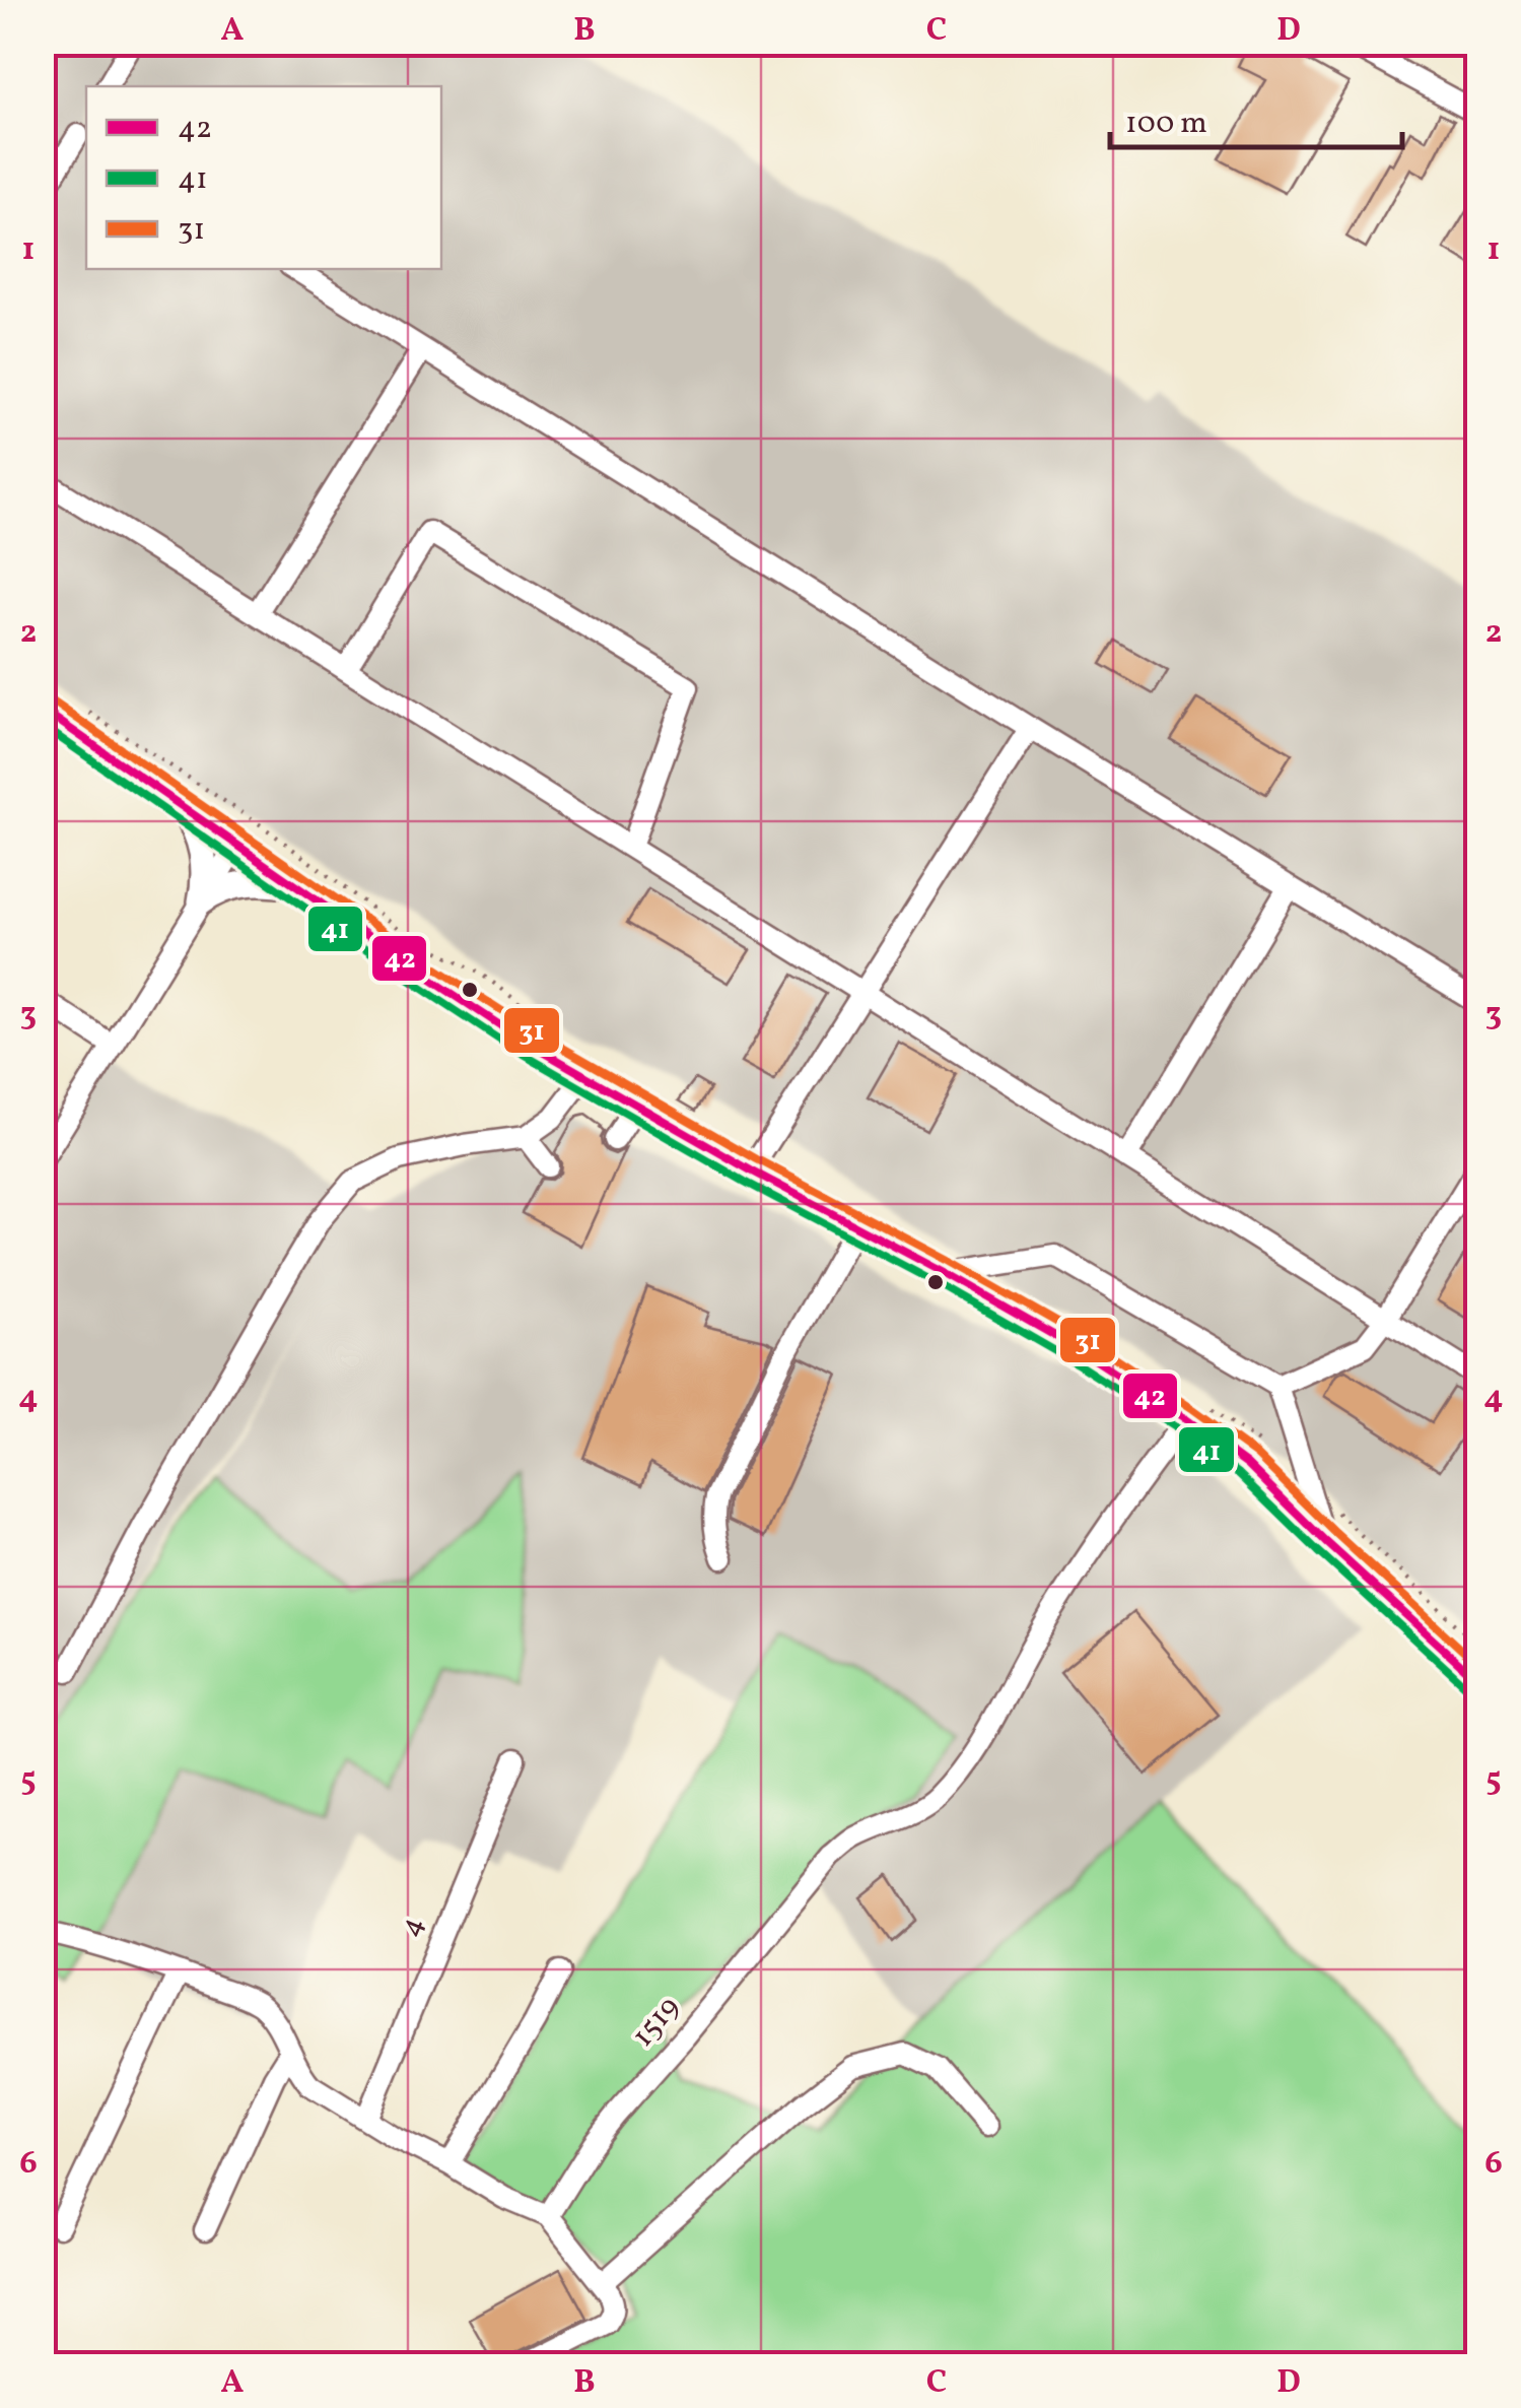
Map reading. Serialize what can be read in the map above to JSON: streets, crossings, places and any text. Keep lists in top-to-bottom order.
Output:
{
  "streets": {
    "street": ["4", "1519"]
  },
  "lines": ["transit line 31", "transit line 42", "transit line 41"],
  "legend": ["42", "41", "31"],
  "scale_bar": "100 m",
  "grid": {
    "columns": [
      "A",
      "B",
      "C",
      "D"
    ],
    "rows": [
      "1",
      "2",
      "3",
      "4",
      "5",
      "6"
    ]
  }
}
